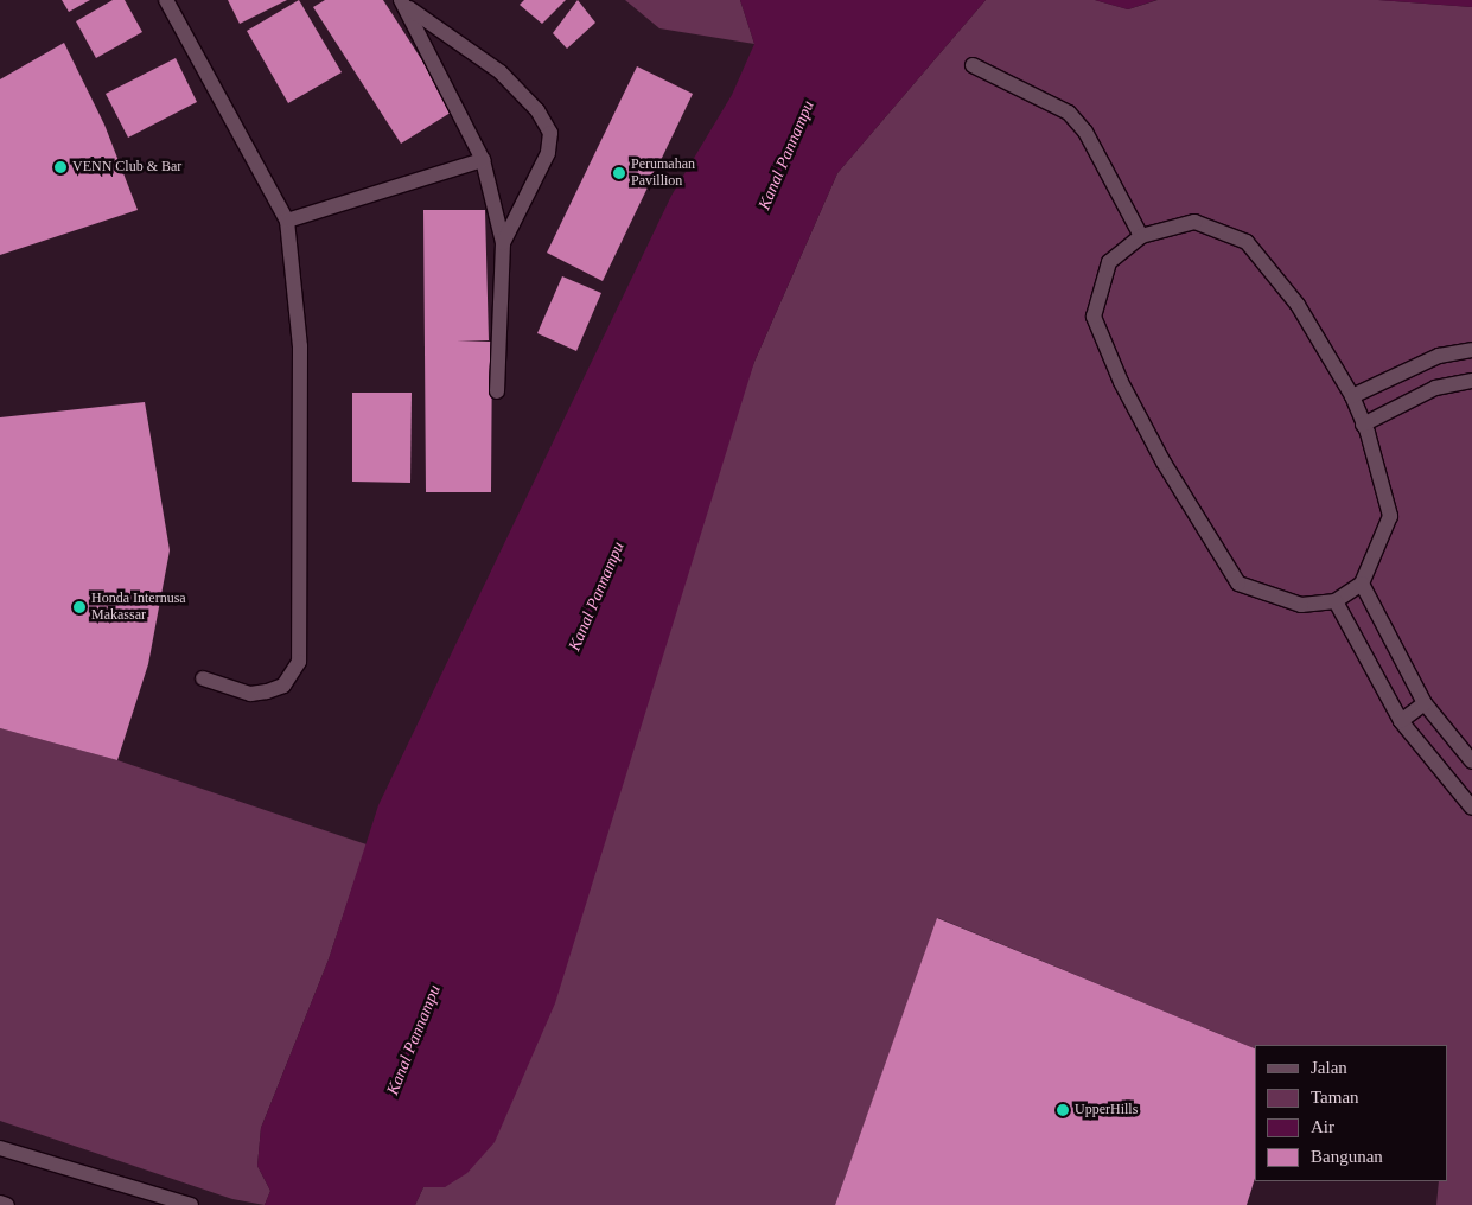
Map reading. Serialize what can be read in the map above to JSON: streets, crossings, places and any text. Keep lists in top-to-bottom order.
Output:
{
  "water": ["Kanal Pannampu"],
  "places": [
    "VENN Club & Bar",
    "Perumahan Pavillion",
    "Honda Internusa Makassar",
    "UpperHills"
  ],
  "legend": [
    "Jalan",
    "Taman",
    "Air",
    "Bangunan"
  ]
}
